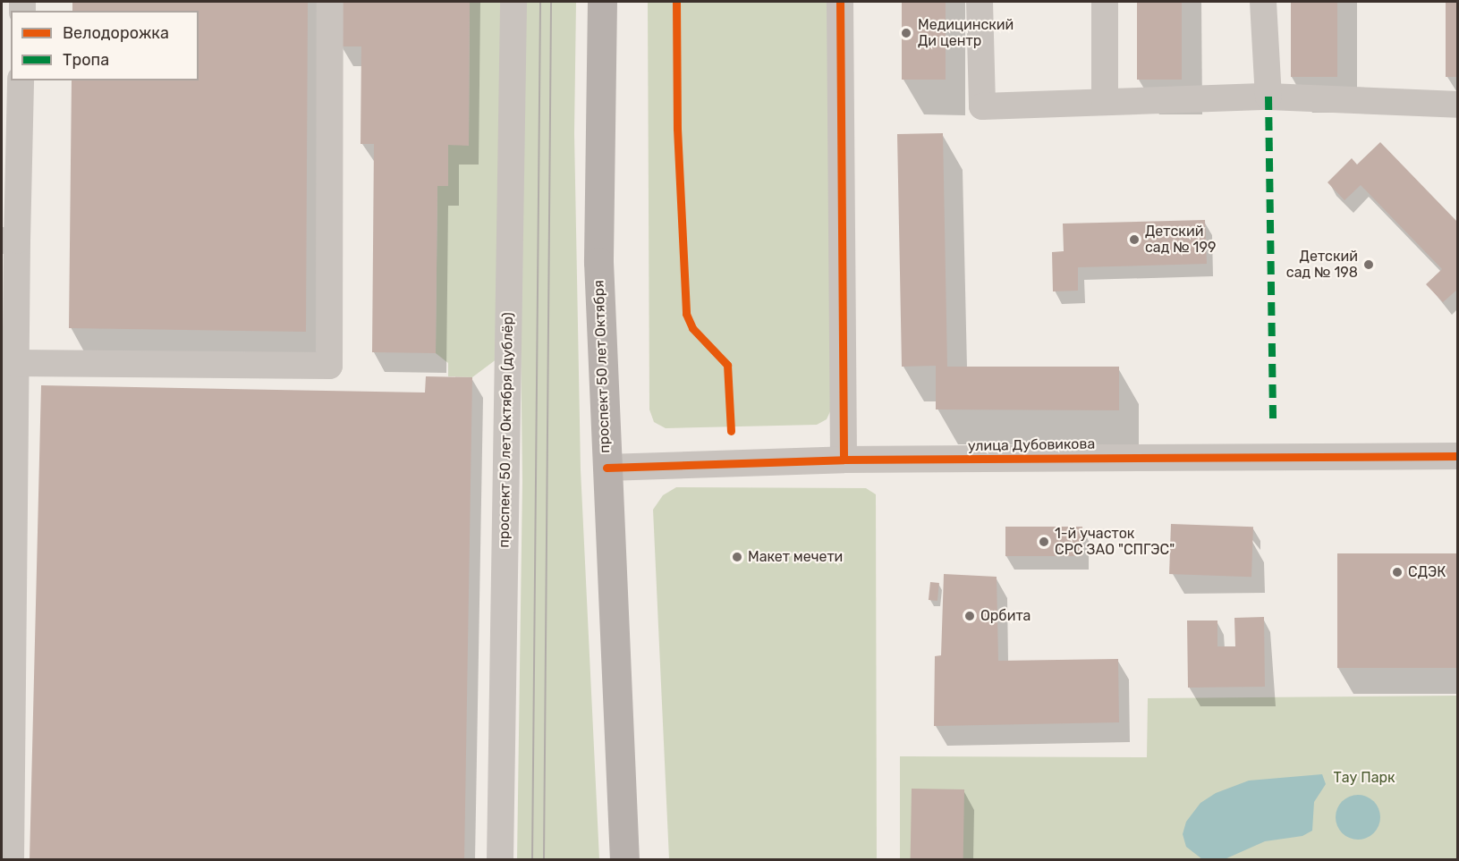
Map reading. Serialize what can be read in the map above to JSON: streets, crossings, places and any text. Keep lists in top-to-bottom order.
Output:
{
  "streets": {
    "main road": ["проспект 50 лет Октября"],
    "street": ["проспект 50 лет Октября (дублёр)", "улица Дубовикова"]
  },
  "crossings": [
    ["проспект 50 лет Октября", "улица Дубовикова"]
  ],
  "parks": ["Тау Парк"],
  "places": [
    "Медицинский Ди центр",
    "Детский сад № 199",
    "Детский сад № 198",
    "1-й участок СРС ЗАО \"СПГЭС\"",
    "Макет мечети",
    "СДЭК",
    "Орбита"
  ],
  "legend": ["Велодорожка", "Тропа"]
}
